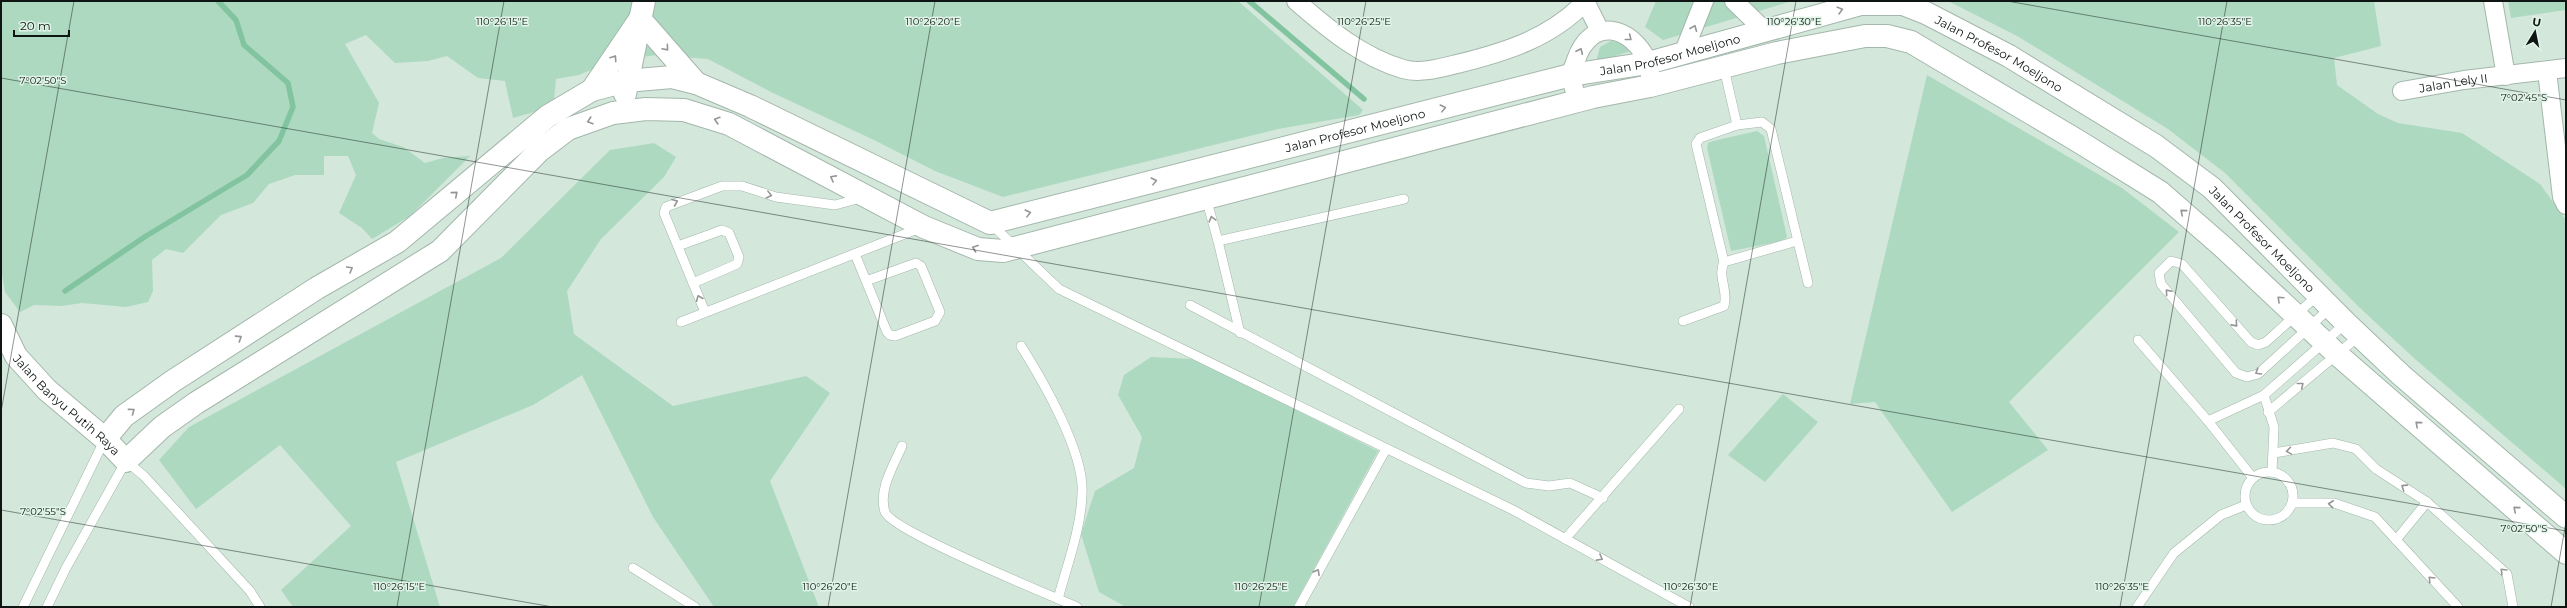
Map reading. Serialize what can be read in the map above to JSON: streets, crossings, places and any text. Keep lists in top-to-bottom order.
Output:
{
  "streets": {
    "street": ["Jalan Profesor Moeljono", "Jalan Lely II", "Jalan Banyu Putih Raya"]
  },
  "scale_bar": "20 m",
  "north": "top",
  "coordinates": [
    "110°26'30\"E",
    "110°26'35\"E",
    "110°26'15\"E",
    "110°26'20\"E",
    "110°26'25\"E",
    "7°02'50\"S",
    "7°02'45\"S",
    "7°02'55\"S"
  ]
}
